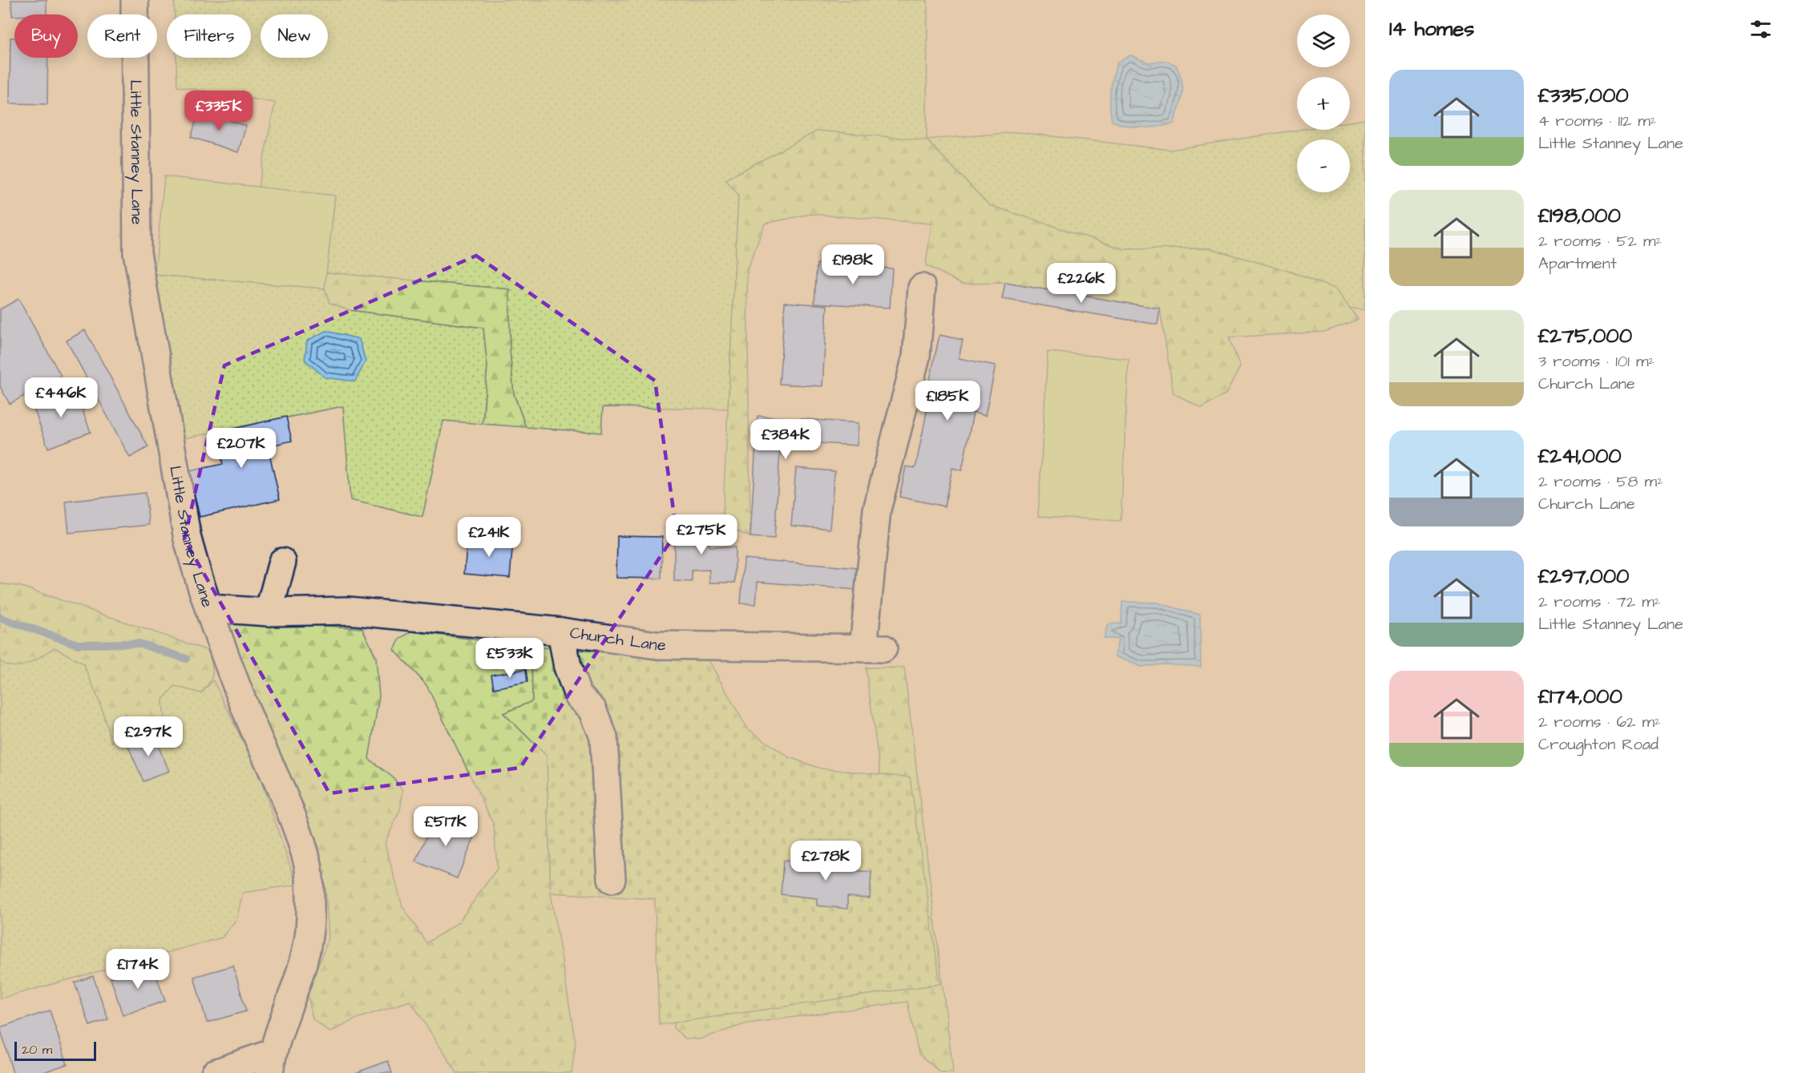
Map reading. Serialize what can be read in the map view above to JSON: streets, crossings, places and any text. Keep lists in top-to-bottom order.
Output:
{
  "streets": {
    "street": ["Little Stanney Lane", "Church Lane"]
  },
  "crossings": [
    ["Little Stanney Lane", "Church Lane"]
  ],
  "scale_bar": "20 m",
  "page": {
    "heading": "14 homes",
    "map_buttons": ["+", "−"],
    "chip": [
      "Buy",
      "Rent",
      "Filters",
      "New"
    ],
    "list": [
      {
        "name": "£335,000",
        "note": "4 rooms · 112 m² · Little Stanney Lane"
      },
      {
        "name": "£198,000",
        "note": "2 rooms · 52 m² · Apartment"
      },
      {
        "name": "£275,000",
        "note": "3 rooms · 101 m² · Church Lane"
      },
      {
        "name": "£241,000",
        "note": "2 rooms · 58 m² · Church Lane"
      },
      {
        "name": "£297,000",
        "note": "2 rooms · 72 m² · Little Stanney Lane"
      },
      {
        "name": "£174,000",
        "note": "2 rooms · 62 m² · Croughton Road"
      }
    ],
    "price": [
      "£335K",
      "£198K",
      "£226K",
      "£446K",
      "£185K",
      "£384K",
      "£207K",
      "£275K",
      "£241K",
      "£533K",
      "£297K",
      "£517K",
      "£278K",
      "£174K"
    ],
    "scale": "20 m"
  }
}
